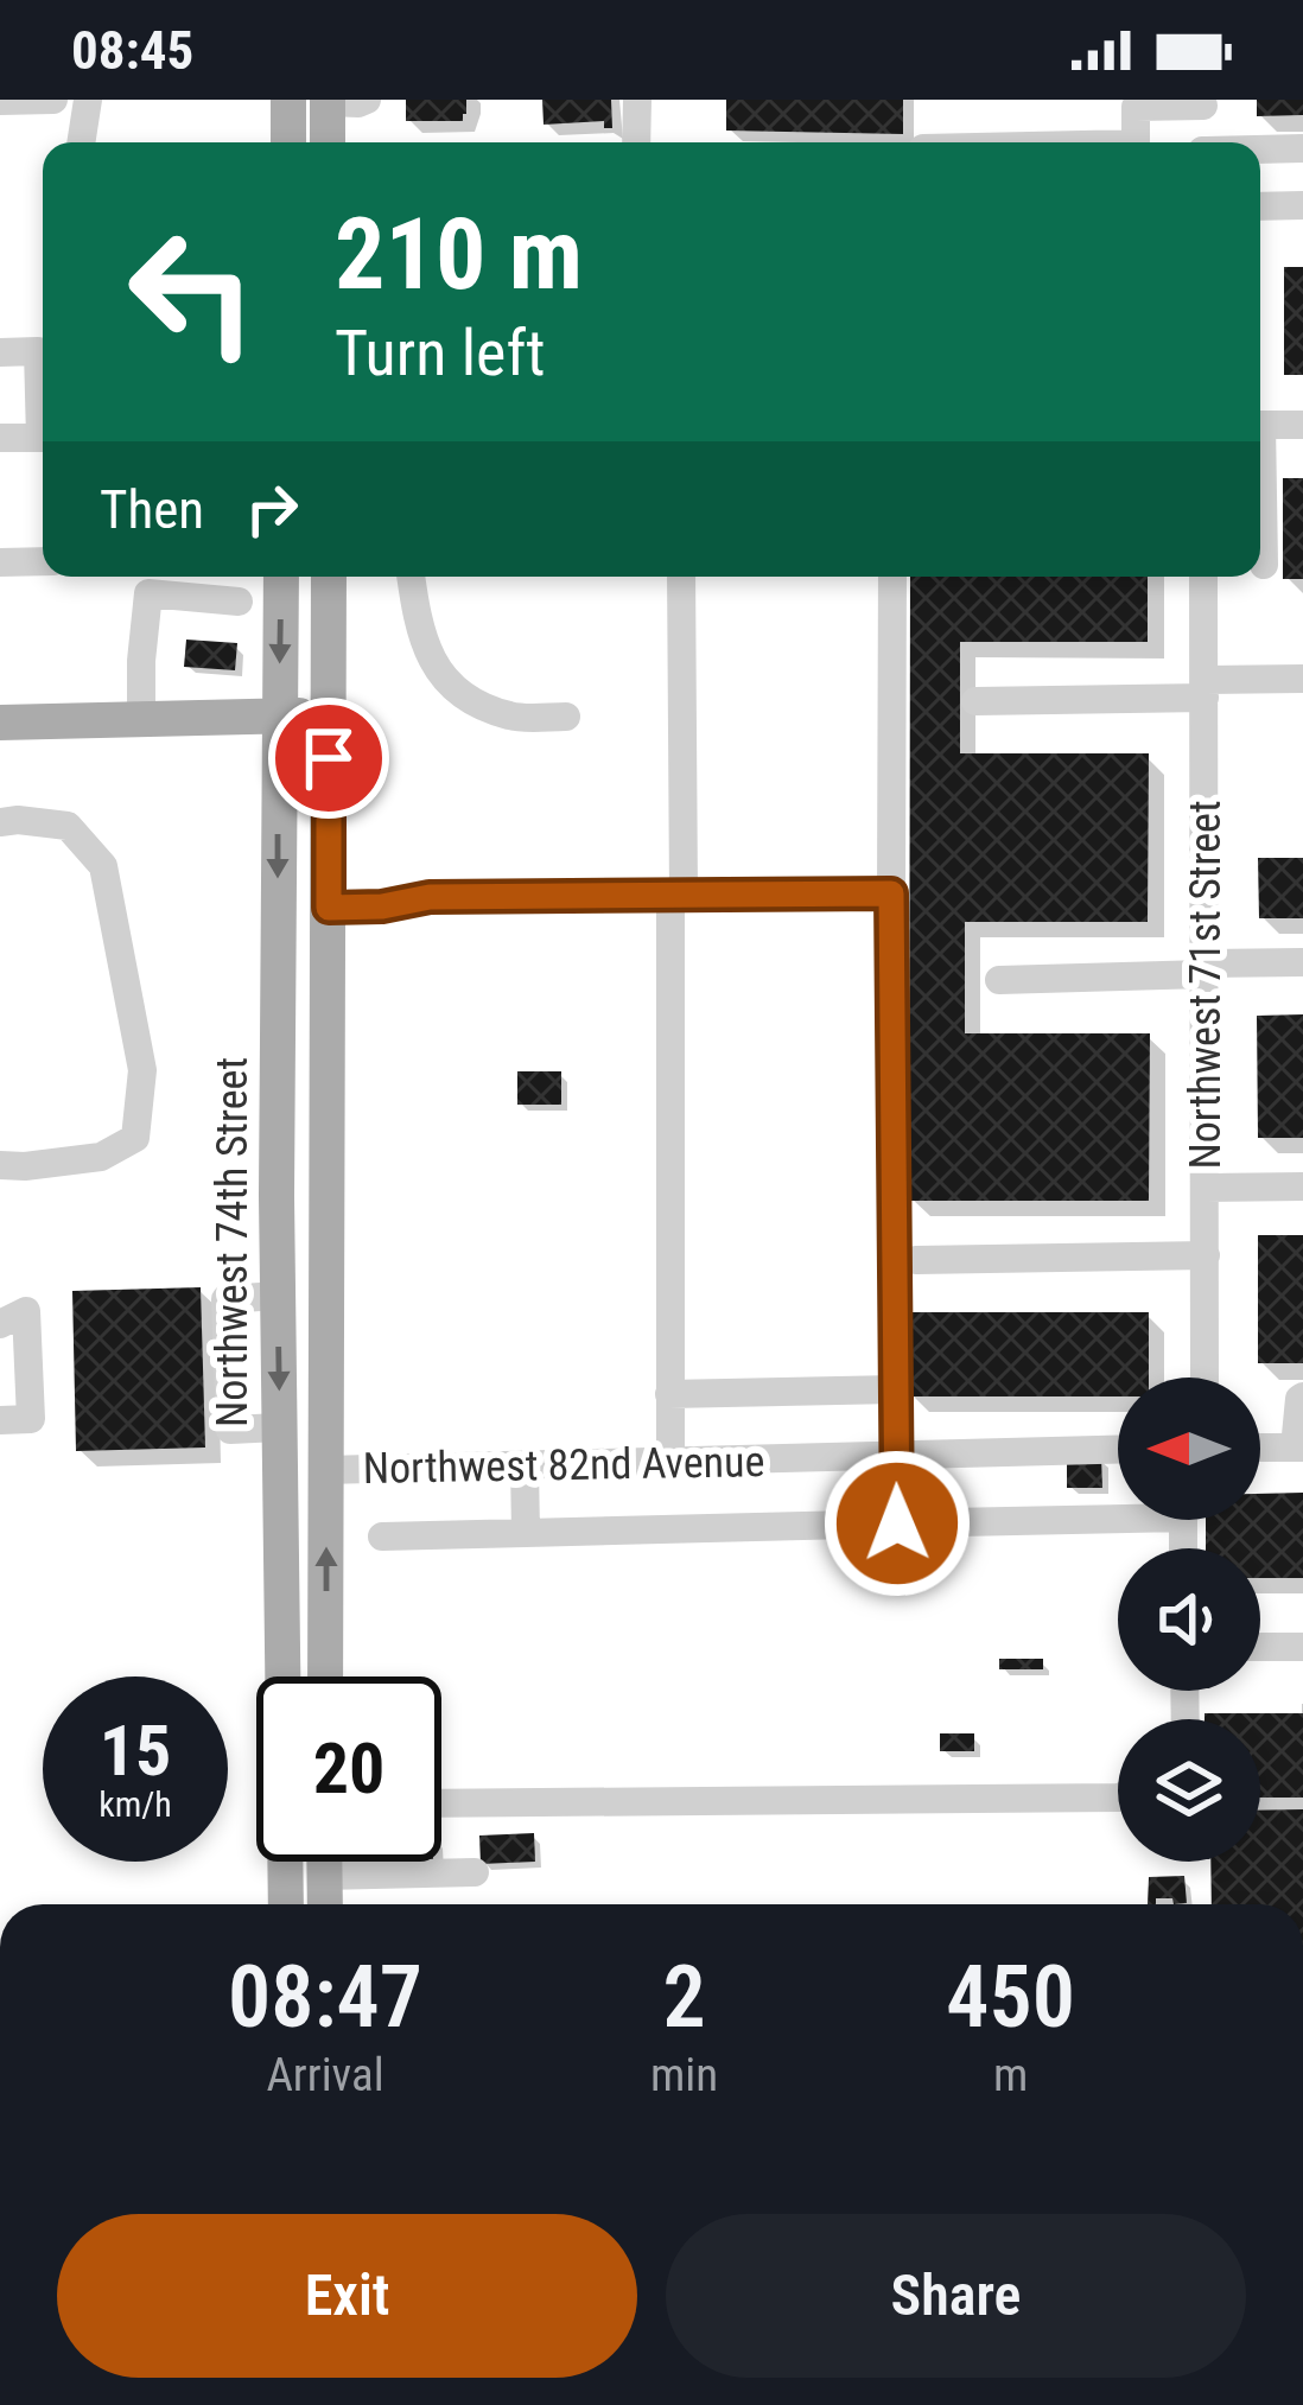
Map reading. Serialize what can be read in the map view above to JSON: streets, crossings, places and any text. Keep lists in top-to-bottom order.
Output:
{
  "streets": {
    "main road": ["Northwest 74th Street"],
    "street": ["Northwest 71st Street", "Northwest 82nd Avenue"]
  },
  "north": "left",
  "page": {
    "status": "08:45",
    "turn": ["210 m", "Turn left"],
    "then": "Then",
    "speed": "15 km/h",
    "limit": "20",
    "eta": [
      "08:47",
      "Arrival",
      "2",
      "min",
      "450",
      "m"
    ],
    "buttons": ["Exit", "Share"]
  }
}
